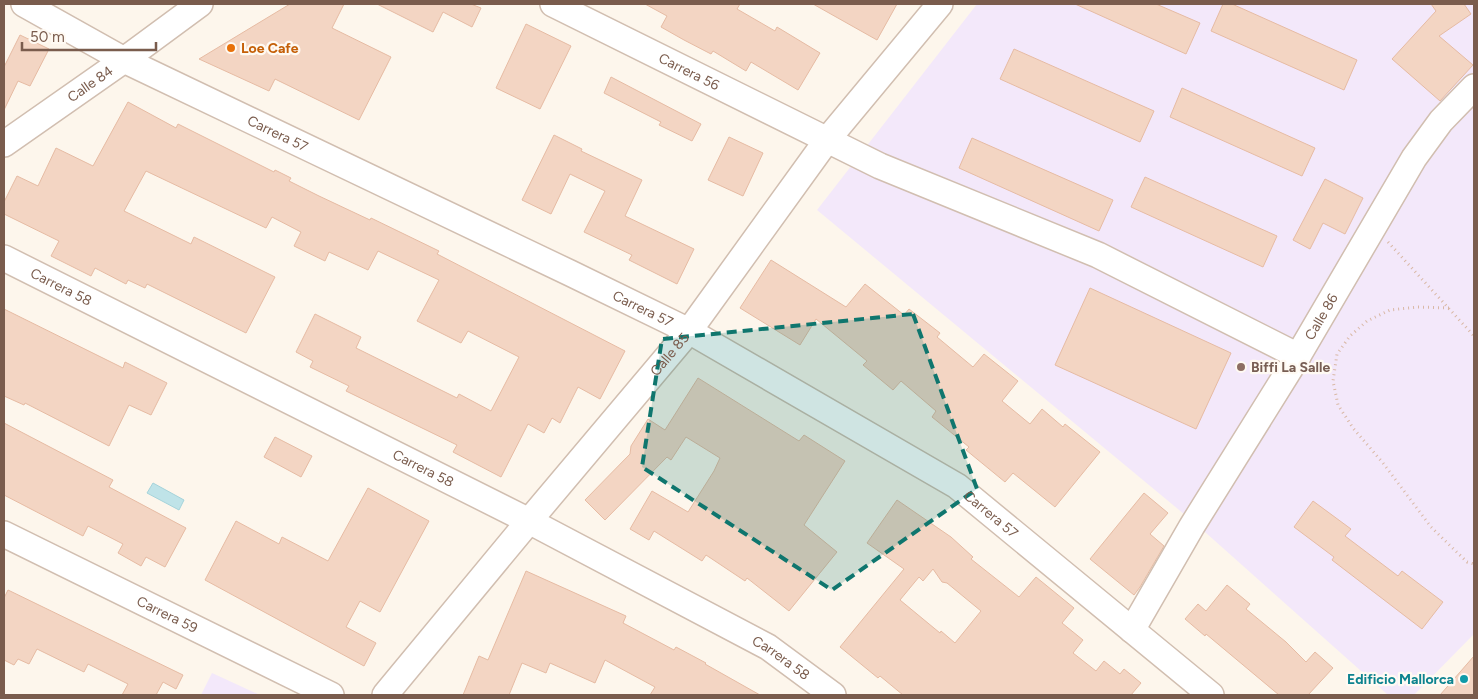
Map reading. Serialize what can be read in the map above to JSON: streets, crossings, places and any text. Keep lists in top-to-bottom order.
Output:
{
  "streets": {
    "street": [
      "Carrera 56",
      "Calle 84",
      "Carrera 57",
      "Carrera 58",
      "Calle 86",
      "Calle 85",
      "Carrera 59"
    ]
  },
  "crossings": [
    ["Carrera 56", "Calle 86"],
    ["Carrera 56", "Calle 85"],
    ["Calle 84", "Carrera 57"],
    ["Carrera 57", "Calle 86"],
    ["Carrera 57", "Calle 85"],
    ["Carrera 58", "Calle 85"]
  ],
  "places": ["Loe Cafe", "Biffi La Salle", "Edificio Mallorca"],
  "scale_bar": "50 m"
}
